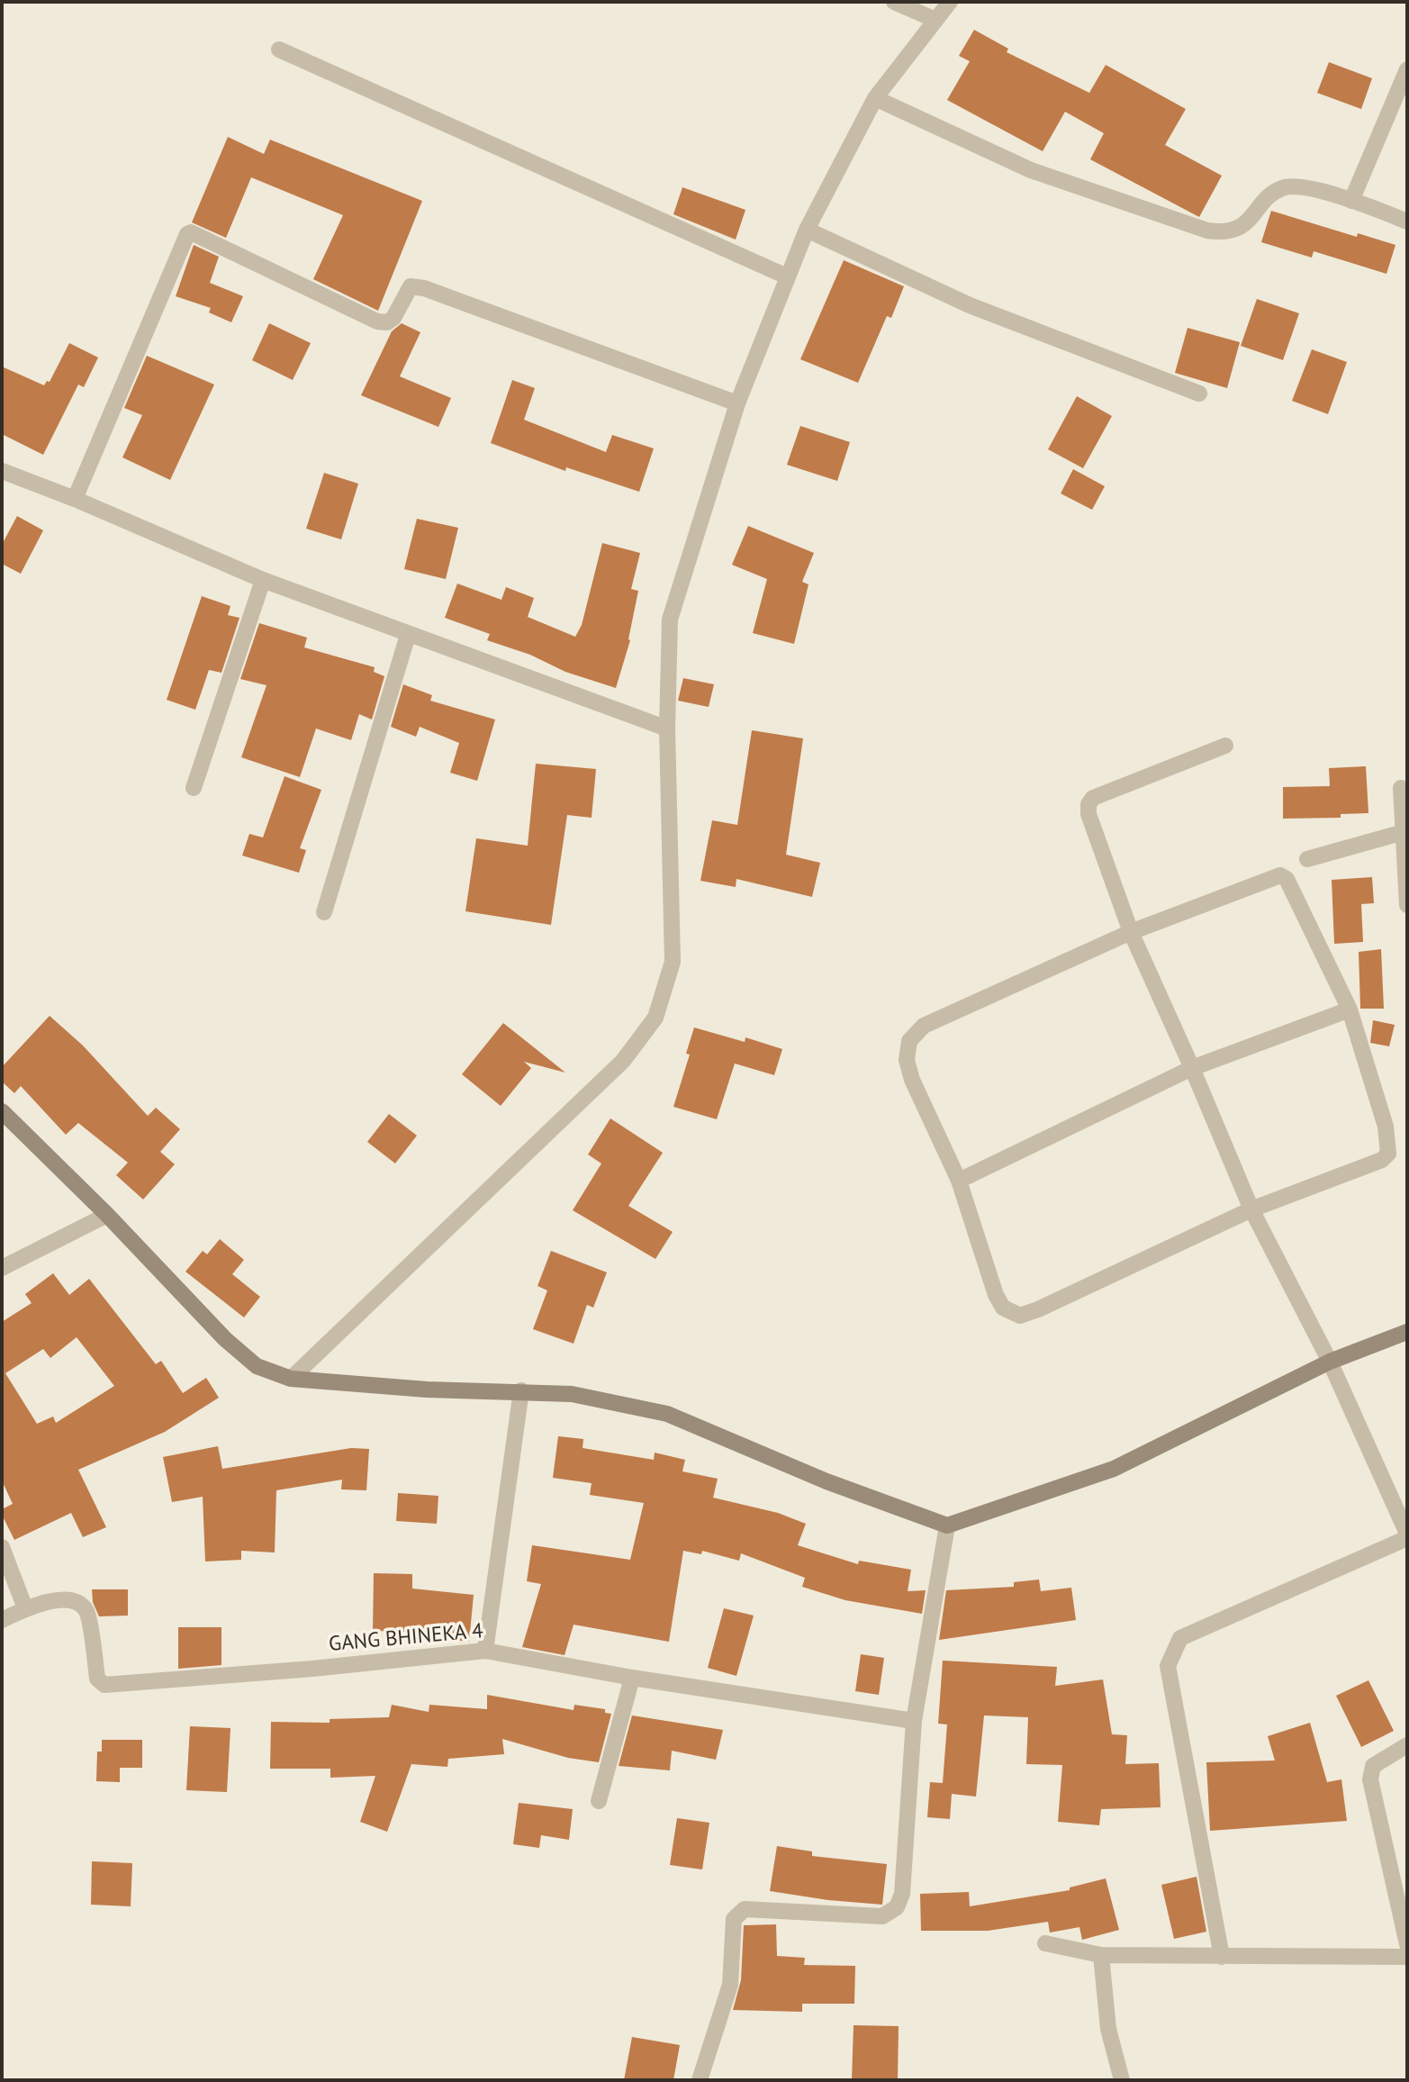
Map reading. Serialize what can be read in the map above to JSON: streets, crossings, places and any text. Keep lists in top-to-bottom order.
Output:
{
  "streets": {
    "street": ["GANG BHINEKA 4"]
  }
}
